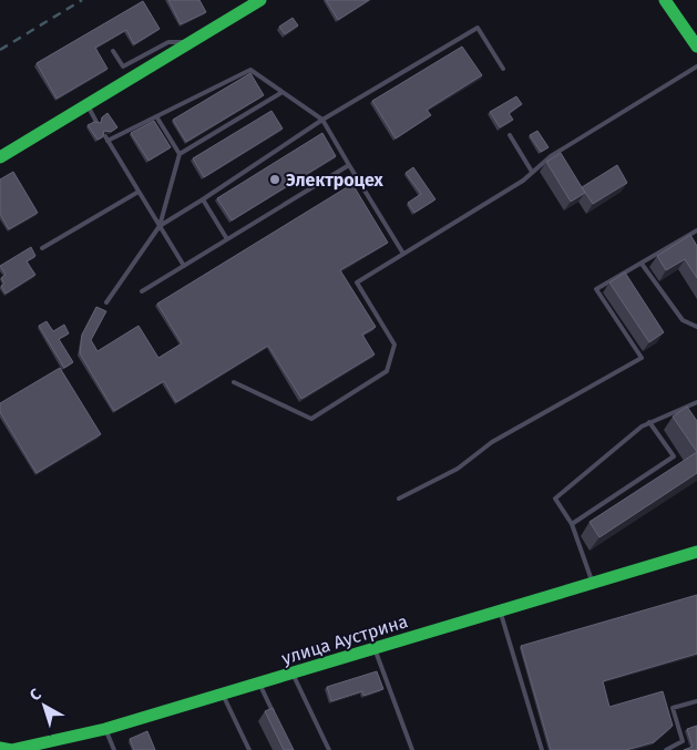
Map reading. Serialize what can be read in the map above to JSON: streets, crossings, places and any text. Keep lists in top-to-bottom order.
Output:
{
  "streets": {
    "street": ["улица Аустрина"]
  },
  "places": ["Электроцех"],
  "north": "top left"
}
